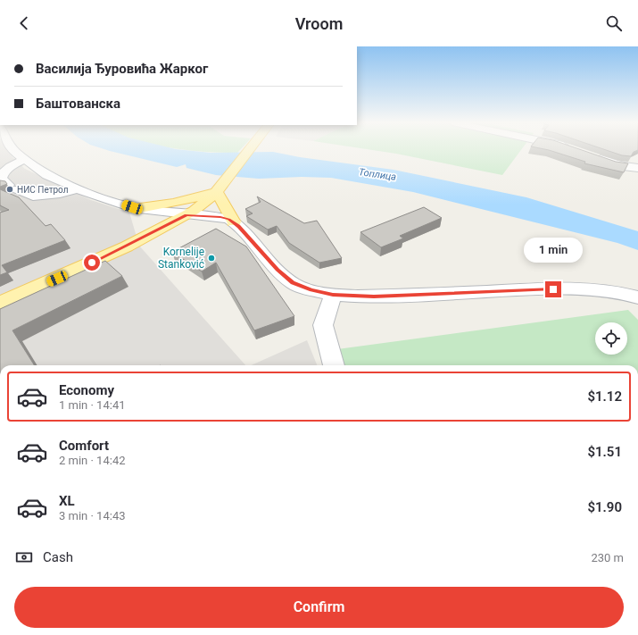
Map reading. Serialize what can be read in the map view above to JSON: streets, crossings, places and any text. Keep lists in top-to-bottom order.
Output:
{
  "water": ["Топлица"],
  "places": ["НИС Петрол", "Kornelije Stanković"],
  "page": {
    "header": "Vroom",
    "banner": ["Василија Ђуровића Жарког", "Баштованска"],
    "bubble": "1 min",
    "list": [
      {
        "name": "Economy",
        "note": "1 min · 14:41",
        "value": "$1.12"
      },
      {
        "name": "Comfort",
        "note": "2 min · 14:42",
        "value": "$1.51"
      },
      {
        "name": "XL",
        "note": "3 min · 14:43",
        "value": "$1.90"
      }
    ],
    "pay": ["Cash", "230 m"],
    "buttons": "Confirm"
  }
}
